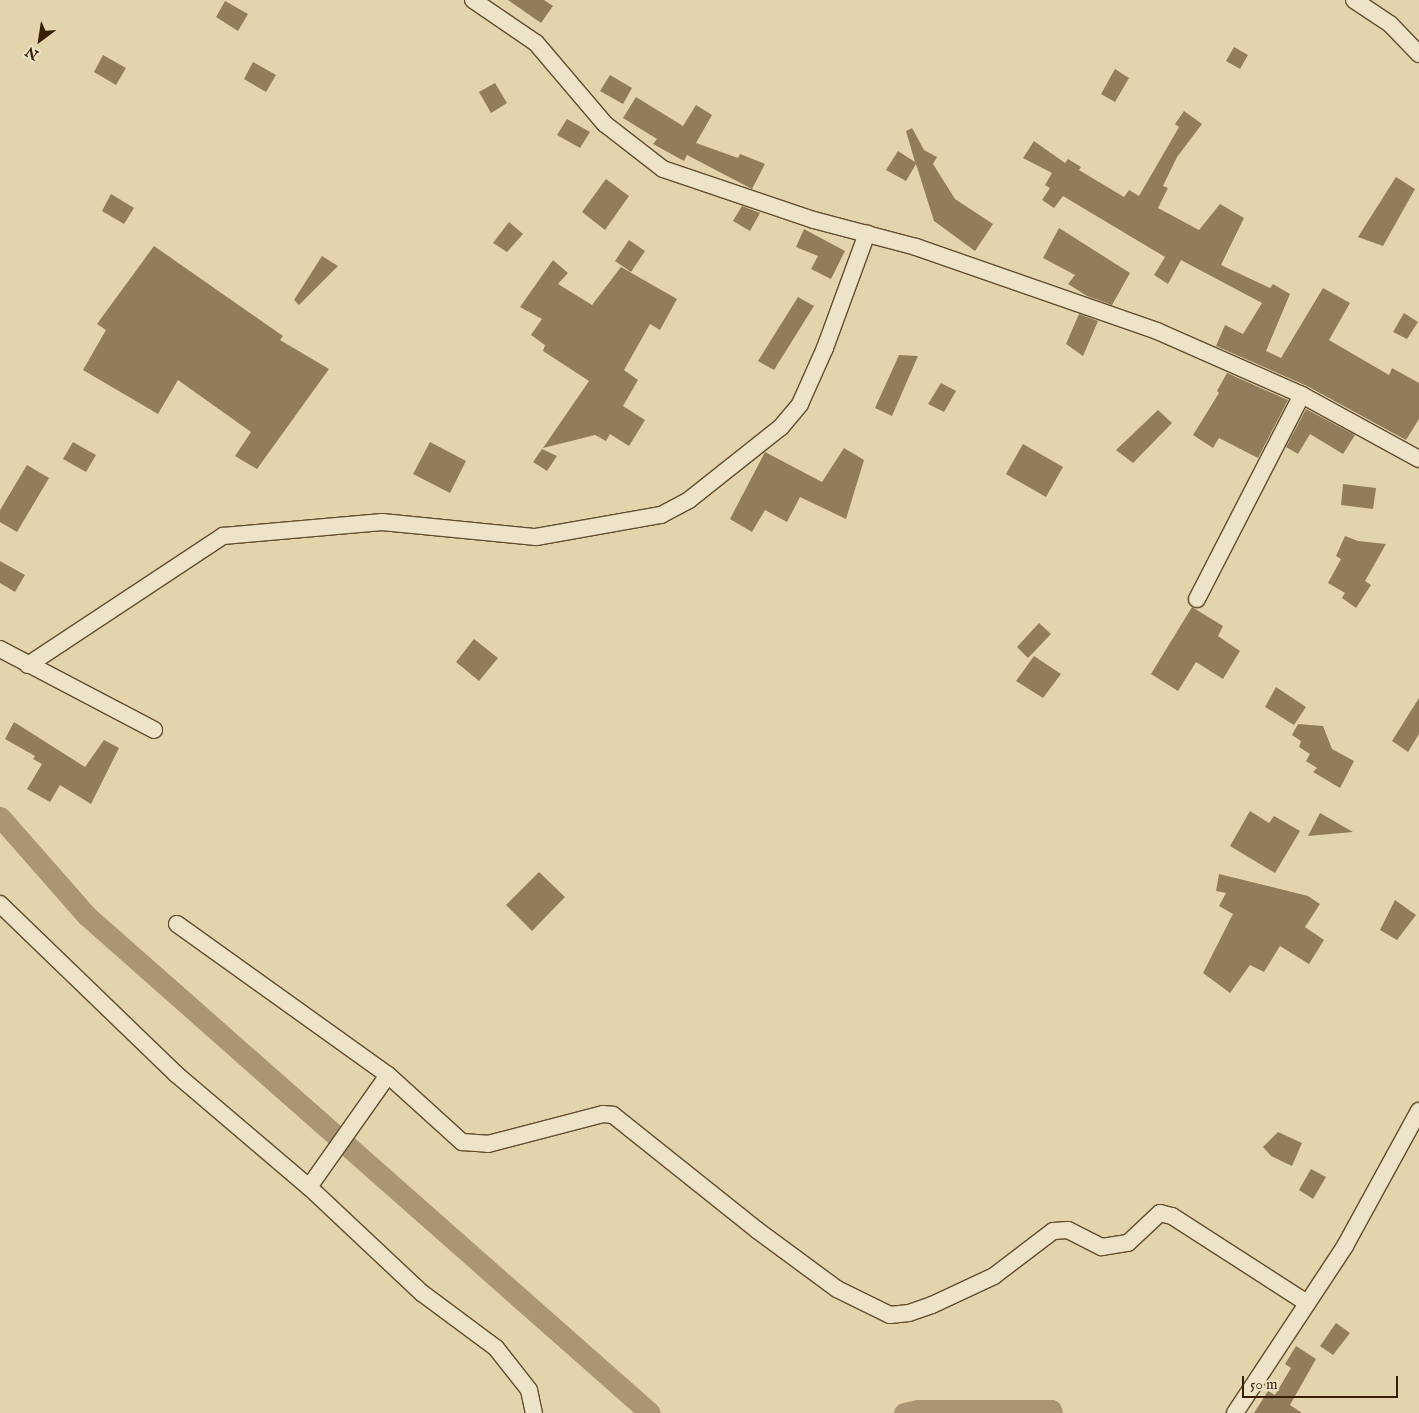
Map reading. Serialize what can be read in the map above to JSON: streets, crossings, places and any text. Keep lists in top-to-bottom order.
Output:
{
  "scale_bar": "50 m",
  "north": "bottom left"
}
